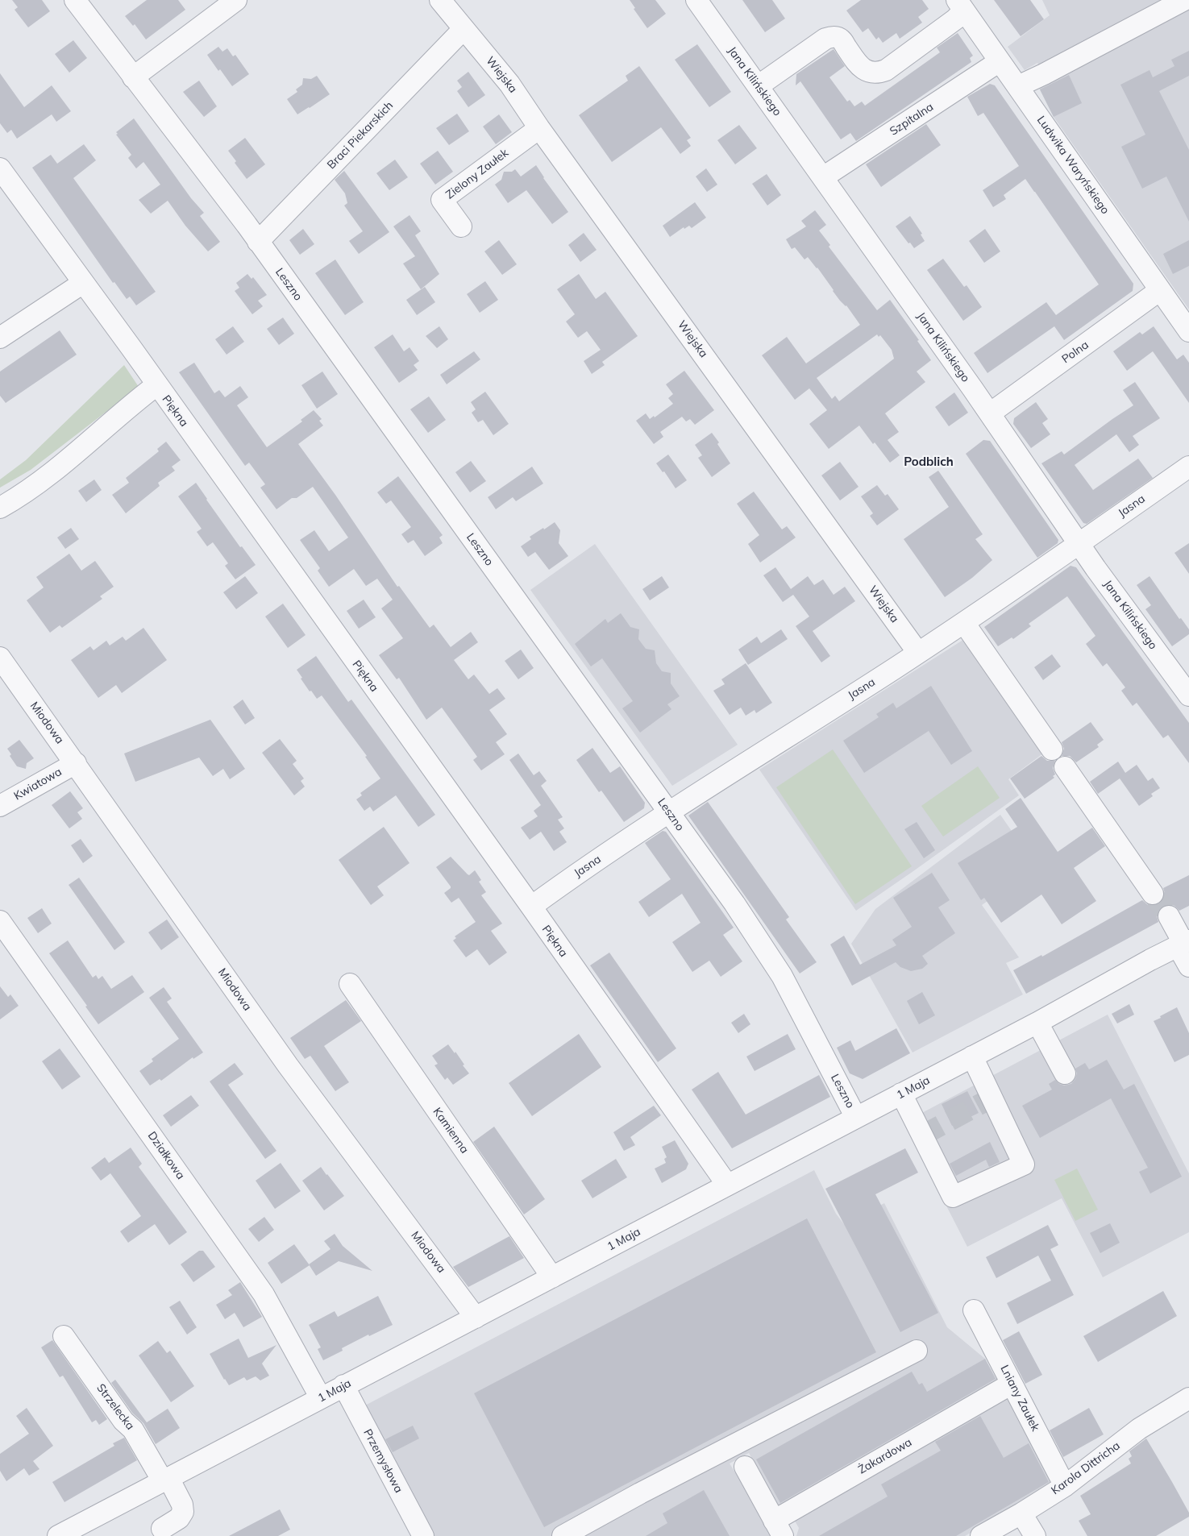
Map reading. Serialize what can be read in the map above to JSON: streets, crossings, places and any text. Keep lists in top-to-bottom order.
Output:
{
  "streets": {
    "street": [
      "Wiejska",
      "Jana Kilińskiego",
      "Szpitalna",
      "Braci Piekarskich",
      "Ludwika Waryńskiego",
      "Zielony Zaułek",
      "Leszno",
      "Polna",
      "Piękna",
      "Jasna",
      "Miodowa",
      "Kwiatowa",
      "1 Maja",
      "Kamienna",
      "Działkowa",
      "Lniany Zaułek",
      "Strzelecka",
      "Żakardowa",
      "Przemysłowa",
      "Karola Dittricha"
    ]
  },
  "crossings": [
    ["Wiejska", "Braci Piekarskich"],
    ["Wiejska", "Zielony Zaułek"],
    ["Wiejska", "Jasna"],
    ["Jana Kilińskiego", "Szpitalna"],
    ["Jana Kilińskiego", "Polna"],
    ["Jana Kilińskiego", "Jasna"],
    ["Szpitalna", "Ludwika Waryńskiego"],
    ["Braci Piekarskich", "Leszno"],
    ["Ludwika Waryńskiego", "Polna"],
    ["Leszno", "Jasna"],
    ["Leszno", "1 Maja"],
    ["Piękna", "Jasna"],
    ["Piękna", "1 Maja"],
    ["Miodowa", "Kwiatowa"],
    ["Miodowa", "1 Maja"],
    ["1 Maja", "Kamienna"],
    ["1 Maja", "Działkowa"],
    ["1 Maja", "Strzelecka"],
    ["1 Maja", "Przemysłowa"],
    ["Lniany Zaułek", "Żakardowa"],
    ["Lniany Zaułek", "Karola Dittricha"]
  ],
  "districts": ["Podblich"]
}
